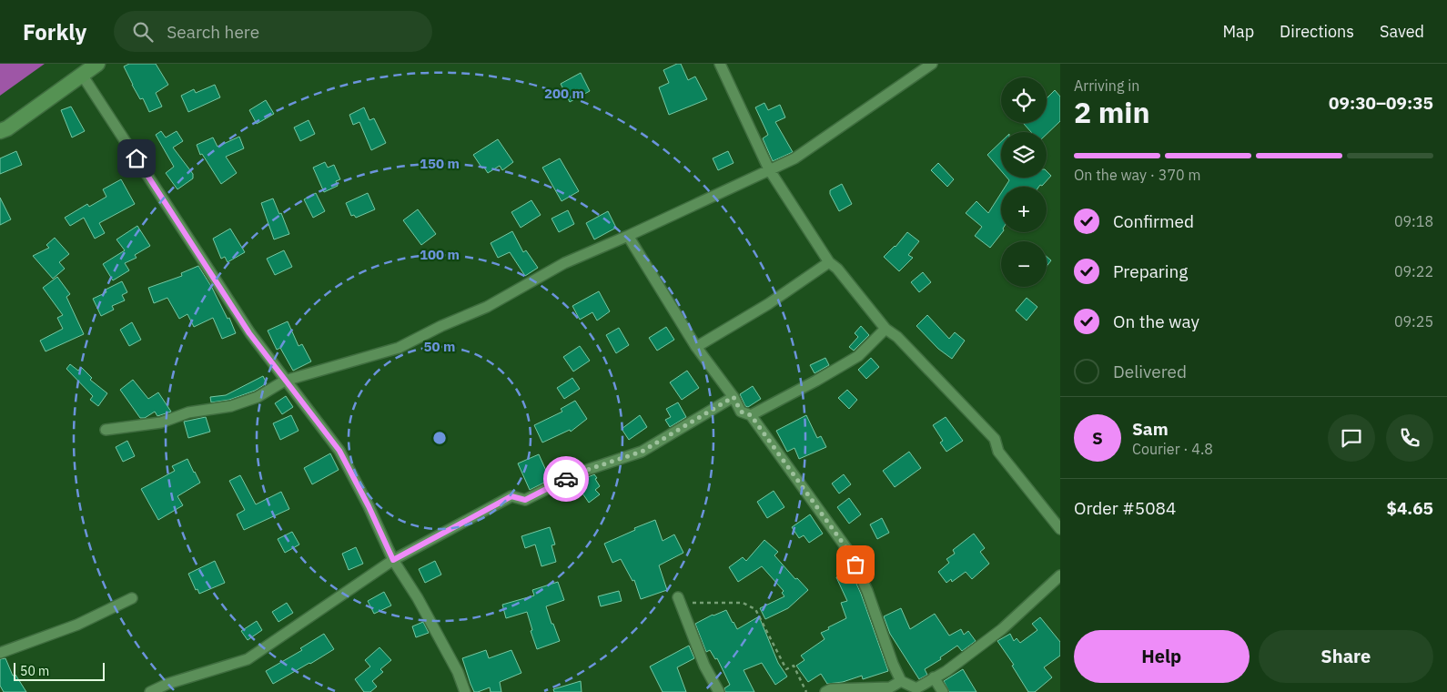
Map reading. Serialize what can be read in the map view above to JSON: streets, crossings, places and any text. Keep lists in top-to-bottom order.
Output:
{
  "scale_bar": "50 m",
  "page": {
    "header": "Forkly",
    "search": "Search here",
    "nav": ["Map", "Directions", "Saved"],
    "heading": ["2 min", "Arriving in", "09:30–09:35"],
    "panel": [
      "Sam",
      "Courier · 4.8",
      "Order #5084",
      "$4.65"
    ],
    "map_buttons": ["+", "−"],
    "bar": "On the way · 370 m",
    "list": [
      ["Confirmed", "09:18"],
      ["Preparing", "09:22"],
      ["On the way", "09:25"],
      "Delivered"
    ],
    "round": "S",
    "buttons": ["Help", "Share"],
    "scale": "50 m"
  },
  "rings": [
    "200 m",
    "150 m",
    "100 m",
    "50 m"
  ]
}
